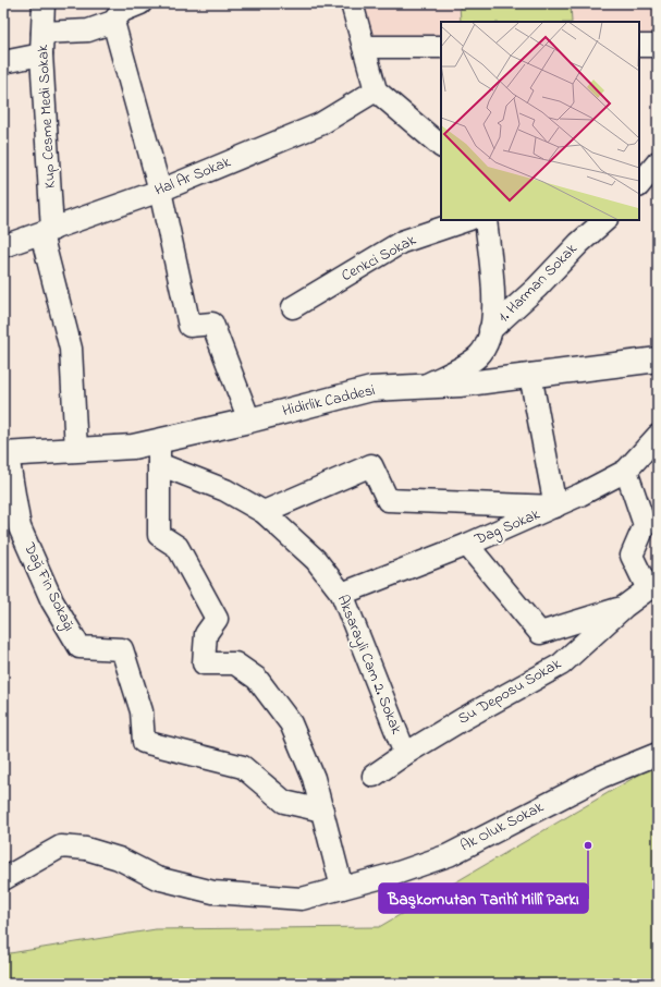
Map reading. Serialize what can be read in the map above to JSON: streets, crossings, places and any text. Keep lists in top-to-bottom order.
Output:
{
  "streets": {
    "street": [
      "Kup Cesme Medi Sokak",
      "Hal Ar Sokak",
      "Cenkci Sokak",
      "1. Harman Sokak",
      "Hidirlik Caddesi",
      "Dag Sokak",
      "Dağ Fin Sokağı",
      "Aksarayli Cam 2. Sokak",
      "Su Deposu Sokak",
      "Ak Oluk Sokak"
    ]
  },
  "crossings": [
    ["Kup Cesme Medi Sokak", "Hal Ar Sokak"],
    ["Kup Cesme Medi Sokak", "Hidirlik Caddesi"],
    ["Hidirlik Caddesi", "Dağ Fin Sokağı"],
    ["Dag Sokak", "Aksarayli Cam 2. Sokak"],
    ["Aksarayli Cam 2. Sokak", "Su Deposu Sokak"]
  ],
  "places": ["Başkomutan Tarihî Millî Parkı"]
}
